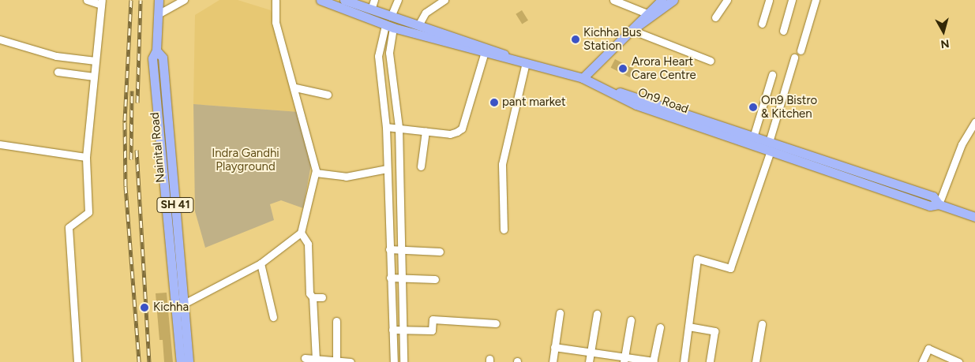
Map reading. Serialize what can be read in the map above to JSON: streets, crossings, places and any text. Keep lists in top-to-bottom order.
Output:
{
  "streets": {
    "main road": ["On9 Road", "Nainital Road", "SH 41"]
  },
  "parks": ["Indra Gandhi Playground"],
  "places": [
    "Kichha Bus Station",
    "Arora Heart Care Centre",
    "pant market",
    "On9 Bistro & Kitchen",
    "Kichha"
  ],
  "north": "bottom"
}
